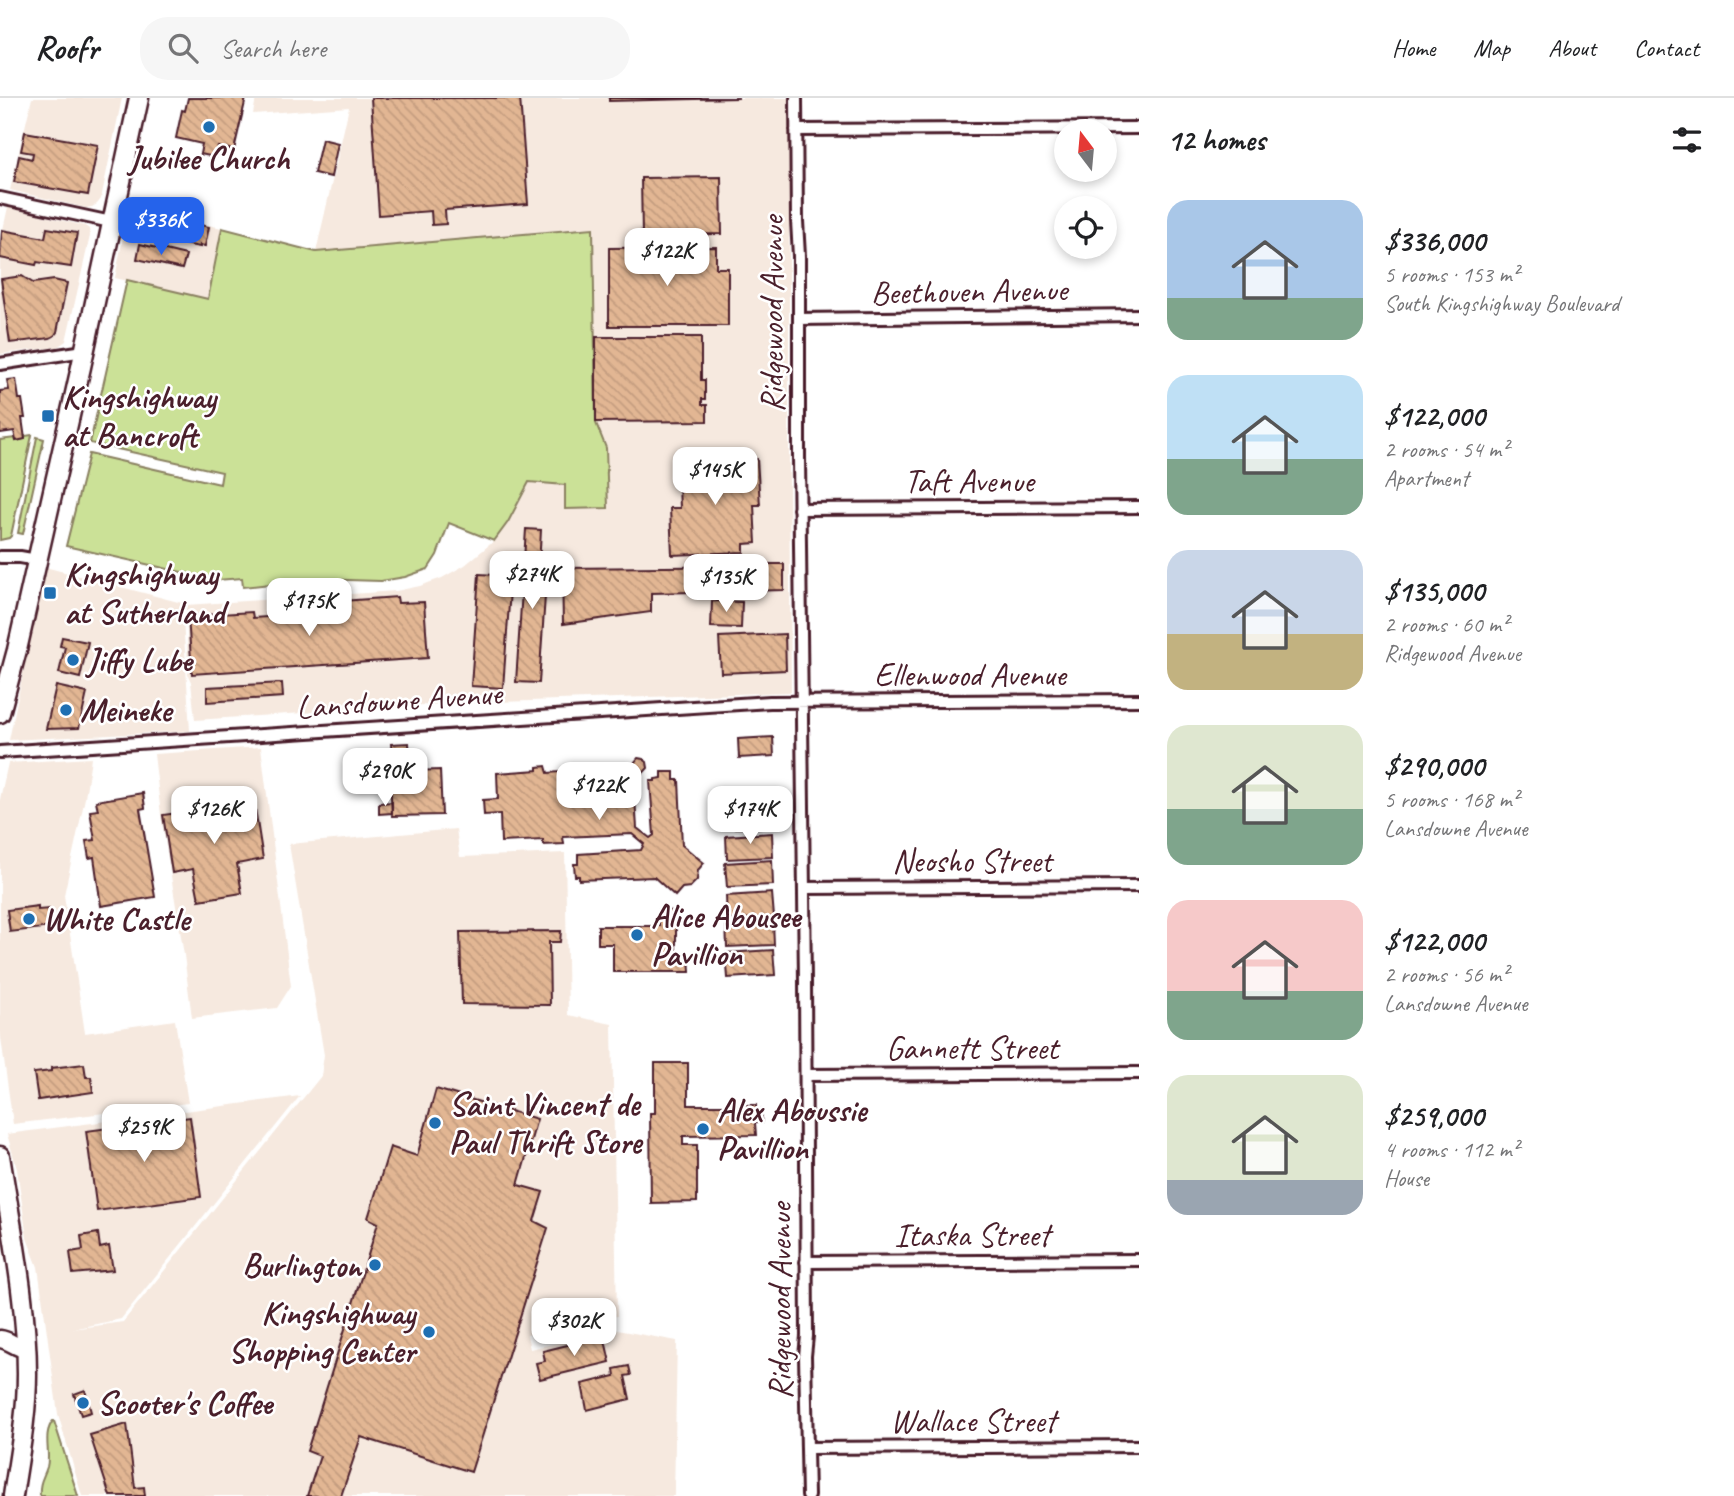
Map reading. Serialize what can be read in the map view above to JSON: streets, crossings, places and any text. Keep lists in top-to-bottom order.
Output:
{
  "streets": {
    "street": [
      "Beethoven Avenue",
      "Ridgewood Avenue",
      "Taft Avenue",
      "Ellenwood Avenue",
      "Lansdowne Avenue",
      "Neosho Street",
      "Gannett Street",
      "Itaska Street",
      "Wallace Street"
    ]
  },
  "crossings": [
    ["Beethoven Avenue", "Ridgewood Avenue"],
    ["Ridgewood Avenue", "Taft Avenue"],
    ["Ridgewood Avenue", "Ellenwood Avenue"],
    ["Ridgewood Avenue", "Lansdowne Avenue"],
    ["Ridgewood Avenue", "Neosho Street"],
    ["Ridgewood Avenue", "Gannett Street"],
    ["Ridgewood Avenue", "Itaska Street"],
    ["Ridgewood Avenue", "Wallace Street"],
    ["Ellenwood Avenue", "Lansdowne Avenue"]
  ],
  "places": {
    "other": [
      "Jubilee Church",
      "Jiffy Lube",
      "Meineke",
      "White Castle",
      "Alice Abousee Pavillion",
      "Saint Vincent de Paul Thrift Store",
      "Alex Aboussie Pavillion",
      "Burlington",
      "Kingshighway Shopping Center",
      "Scooter's Coffee"
    ],
    "transit": ["Kingshighway at Bancroft", "Kingshighway at Sutherland"]
  },
  "north": "top",
  "page": {
    "header": "Roofr",
    "search": "Search here",
    "nav": [
      "Home",
      "Map",
      "About",
      "Contact"
    ],
    "heading": "12 homes",
    "list": [
      {
        "name": "$336,000",
        "note": "5 rooms · 153 m² · South Kingshighway Boulevard"
      },
      {
        "name": "$122,000",
        "note": "2 rooms · 54 m² · Apartment"
      },
      {
        "name": "$135,000",
        "note": "2 rooms · 60 m² · Ridgewood Avenue"
      },
      {
        "name": "$290,000",
        "note": "5 rooms · 168 m² · Lansdowne Avenue"
      },
      {
        "name": "$122,000",
        "note": "2 rooms · 56 m² · Lansdowne Avenue"
      },
      {
        "name": "$259,000",
        "note": "4 rooms · 112 m² · House"
      }
    ],
    "price": [
      "$336K",
      "$122K",
      "$145K",
      "$274K",
      "$135K",
      "$175K",
      "$290K",
      "$122K",
      "$126K",
      "$174K",
      "$259K",
      "$302K"
    ]
  }
}
